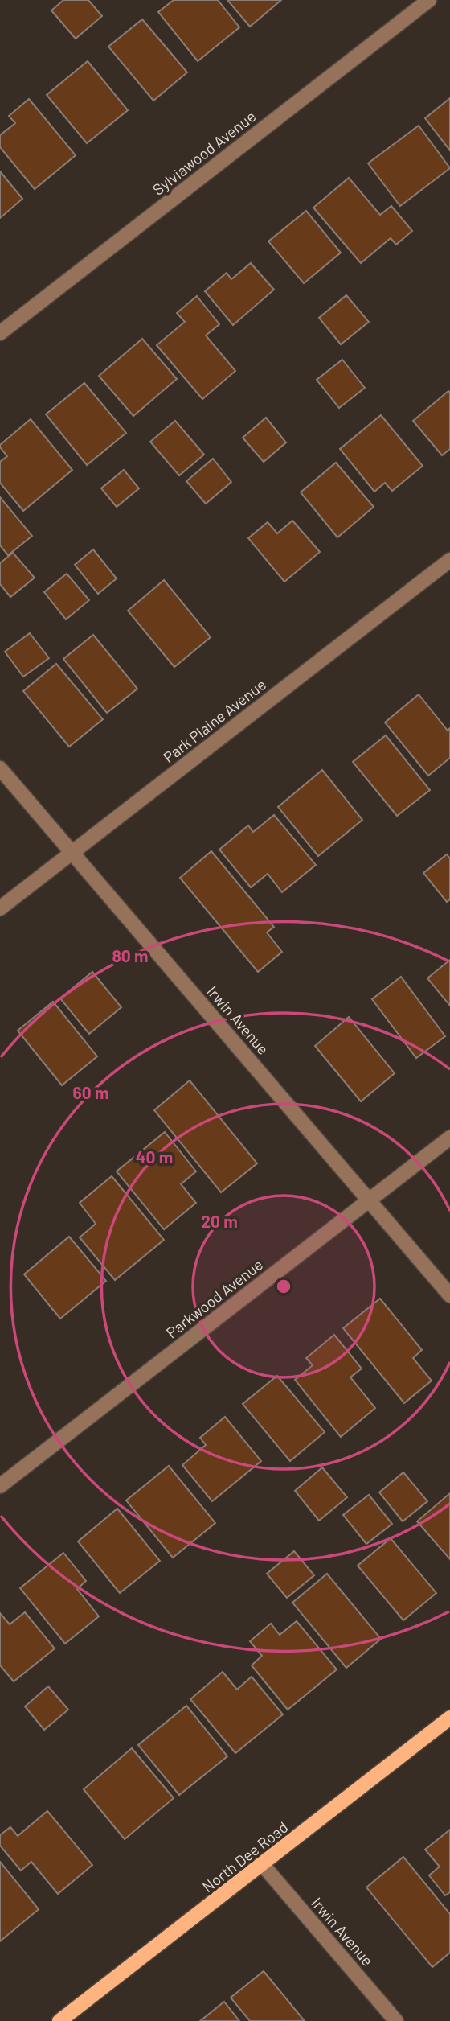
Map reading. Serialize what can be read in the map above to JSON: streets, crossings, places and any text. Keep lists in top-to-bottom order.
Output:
{
  "streets": {
    "main road": ["North Dee Road"],
    "street": [
      "Sylviawood Avenue",
      "Park Plaine Avenue",
      "Irwin Avenue",
      "Parkwood Avenue"
    ]
  },
  "crossings": [
    ["Park Plaine Avenue", "Irwin Avenue"],
    ["Irwin Avenue", "Parkwood Avenue"],
    ["Irwin Avenue", "North Dee Road"]
  ],
  "rings": [
    "80 m",
    "60 m",
    "40 m",
    "20 m"
  ]
}
